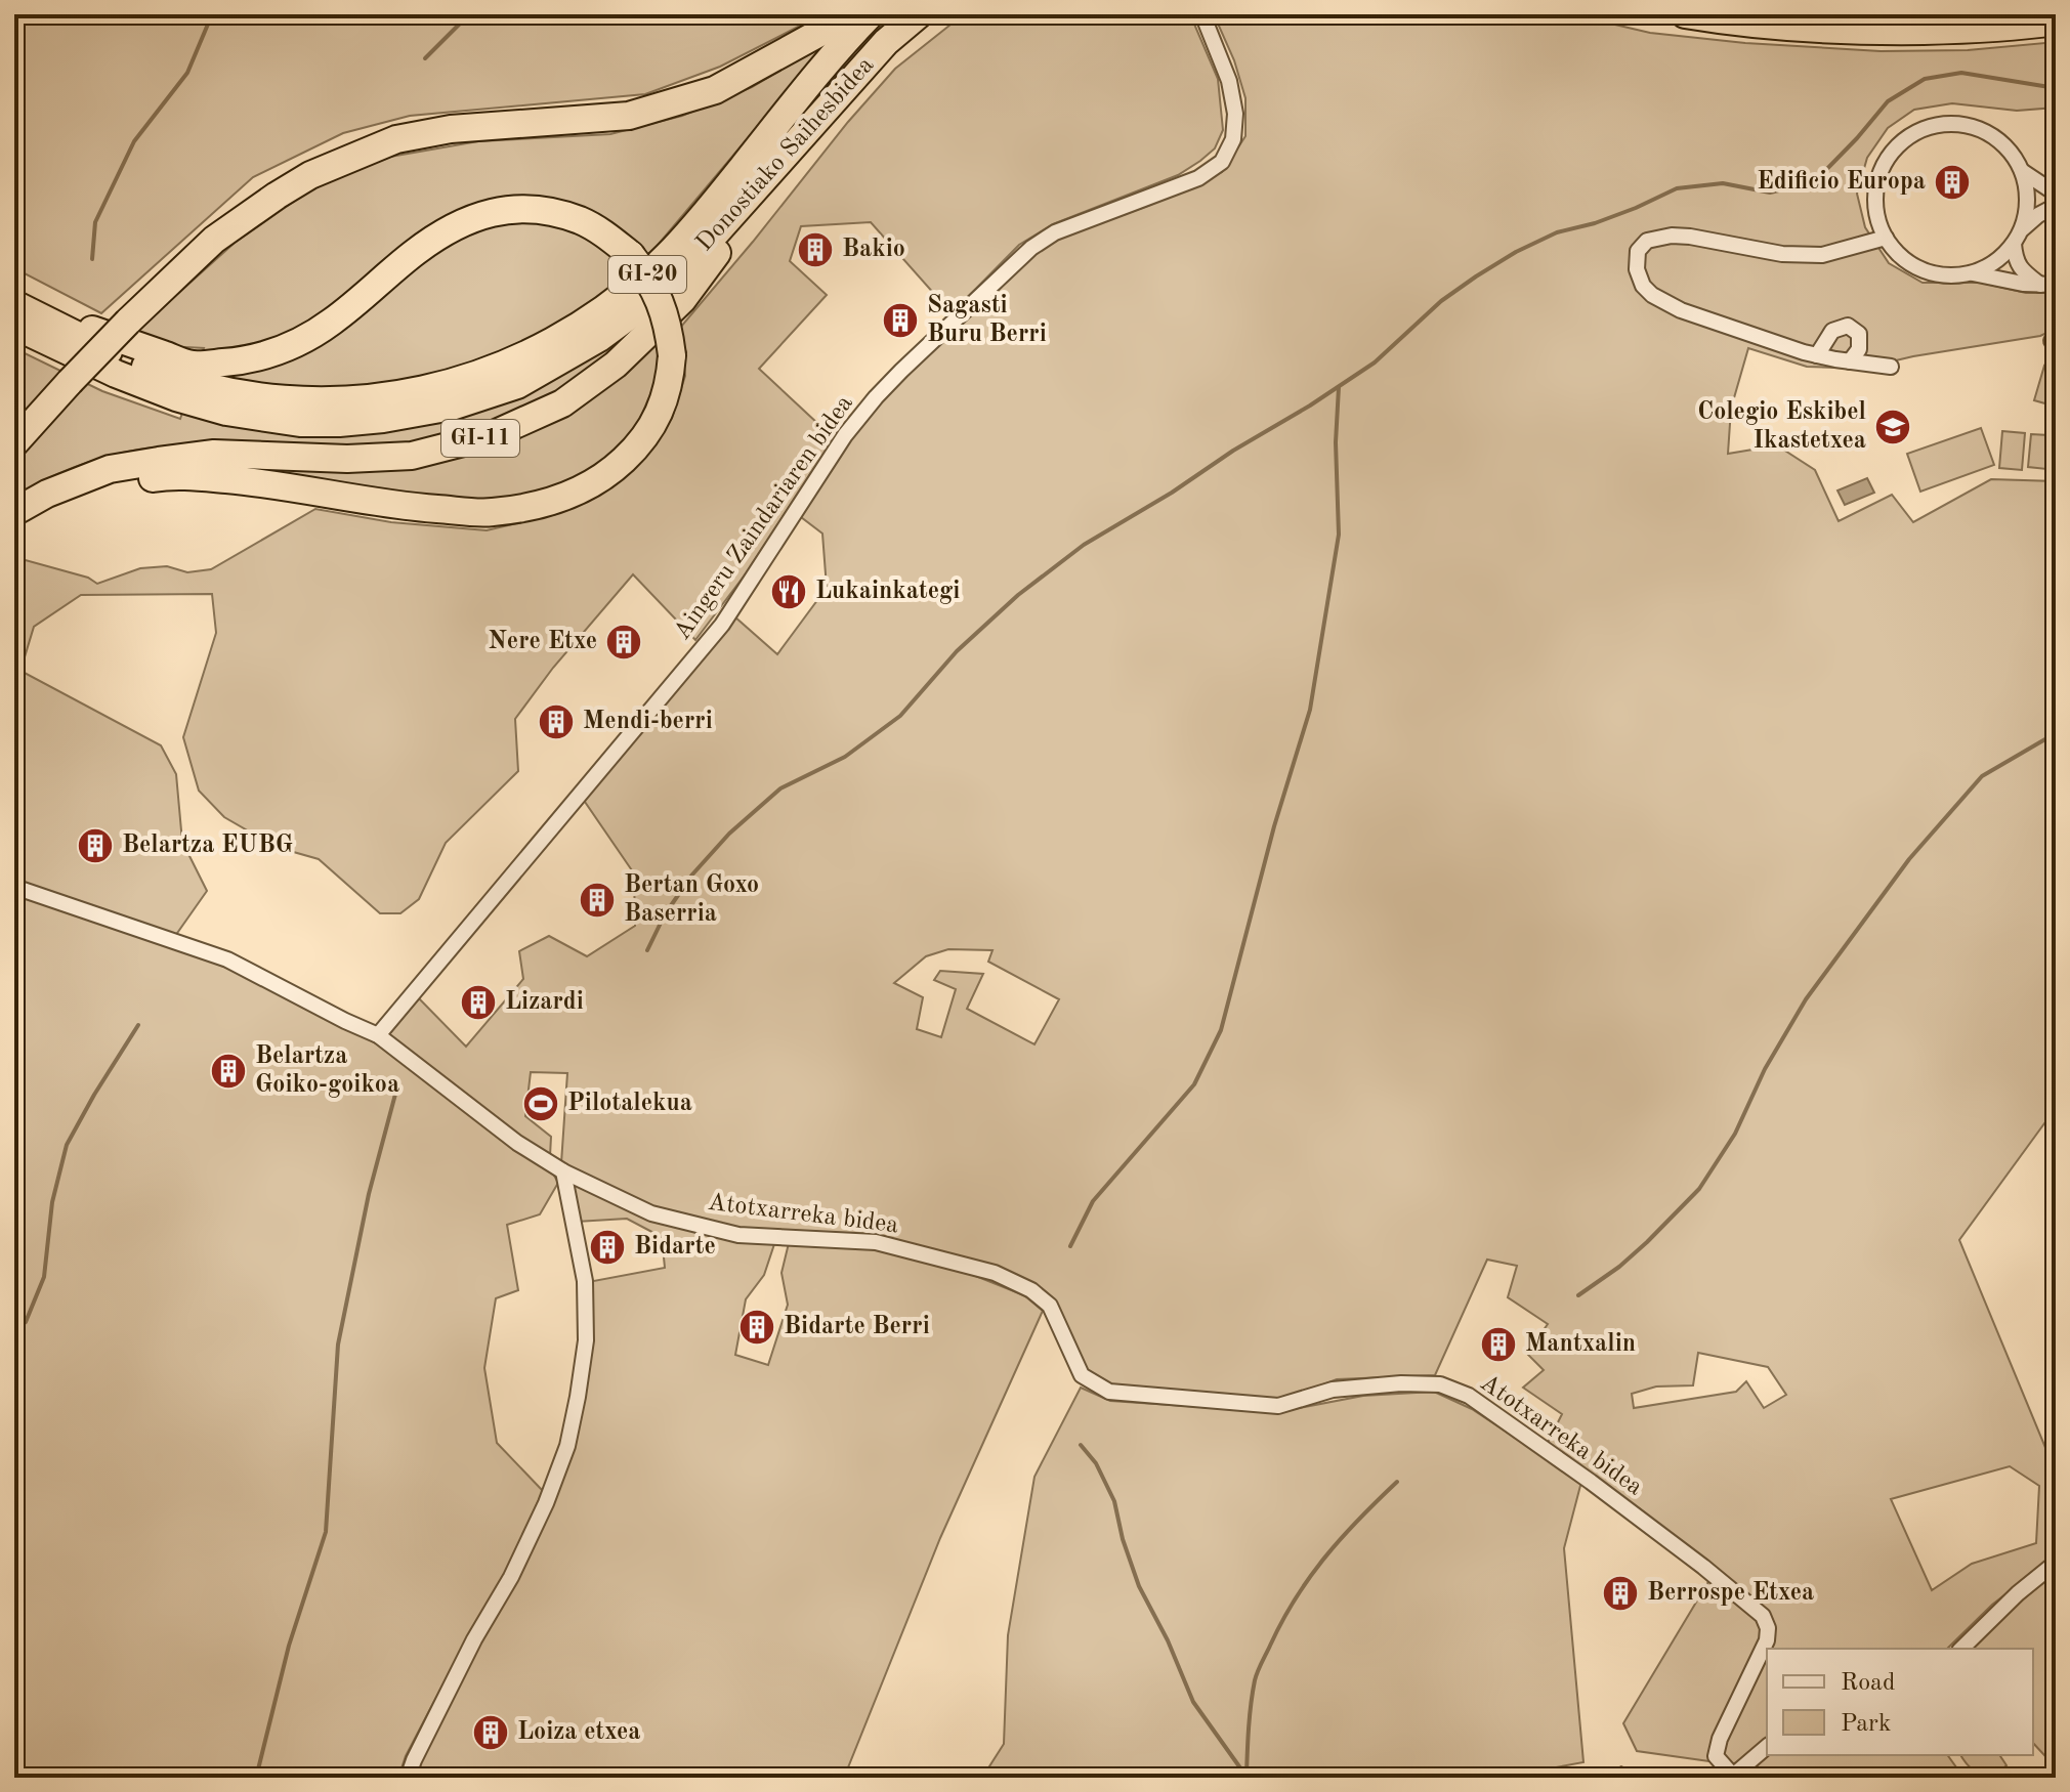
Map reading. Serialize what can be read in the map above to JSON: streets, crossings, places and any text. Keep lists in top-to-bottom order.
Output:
{
  "streets": {
    "highway": ["Donostiako Saihesbidea", "GI-20", "GI-11"],
    "street": ["Aingeru Zaindariaren bidea", "Atotxarreka bidea"]
  },
  "crossings": [
    ["Donostiako Saihesbidea", "GI-11"],
    ["Aingeru Zaindariaren bidea", "Atotxarreka bidea"]
  ],
  "places": {
    "building": [
      "Edificio Europa",
      "Bakio",
      "Sagasti Buru Berri",
      "Nere Etxe",
      "Mendi-berri",
      "Belartza EUBG",
      "Bertan Goxo Baserria",
      "Lizardi",
      "Belartza Goiko-goikoa",
      "Bidarte",
      "Bidarte Berri",
      "Mantxalin",
      "Berrospe Etxea",
      "Loiza etxea"
    ],
    "school or university": ["Colegio Eskibel Ikastetxea"],
    "restaurant": ["Lukainkategi"],
    "sports": ["Pilotalekua"]
  },
  "legend": ["Road", "Park"]
}
